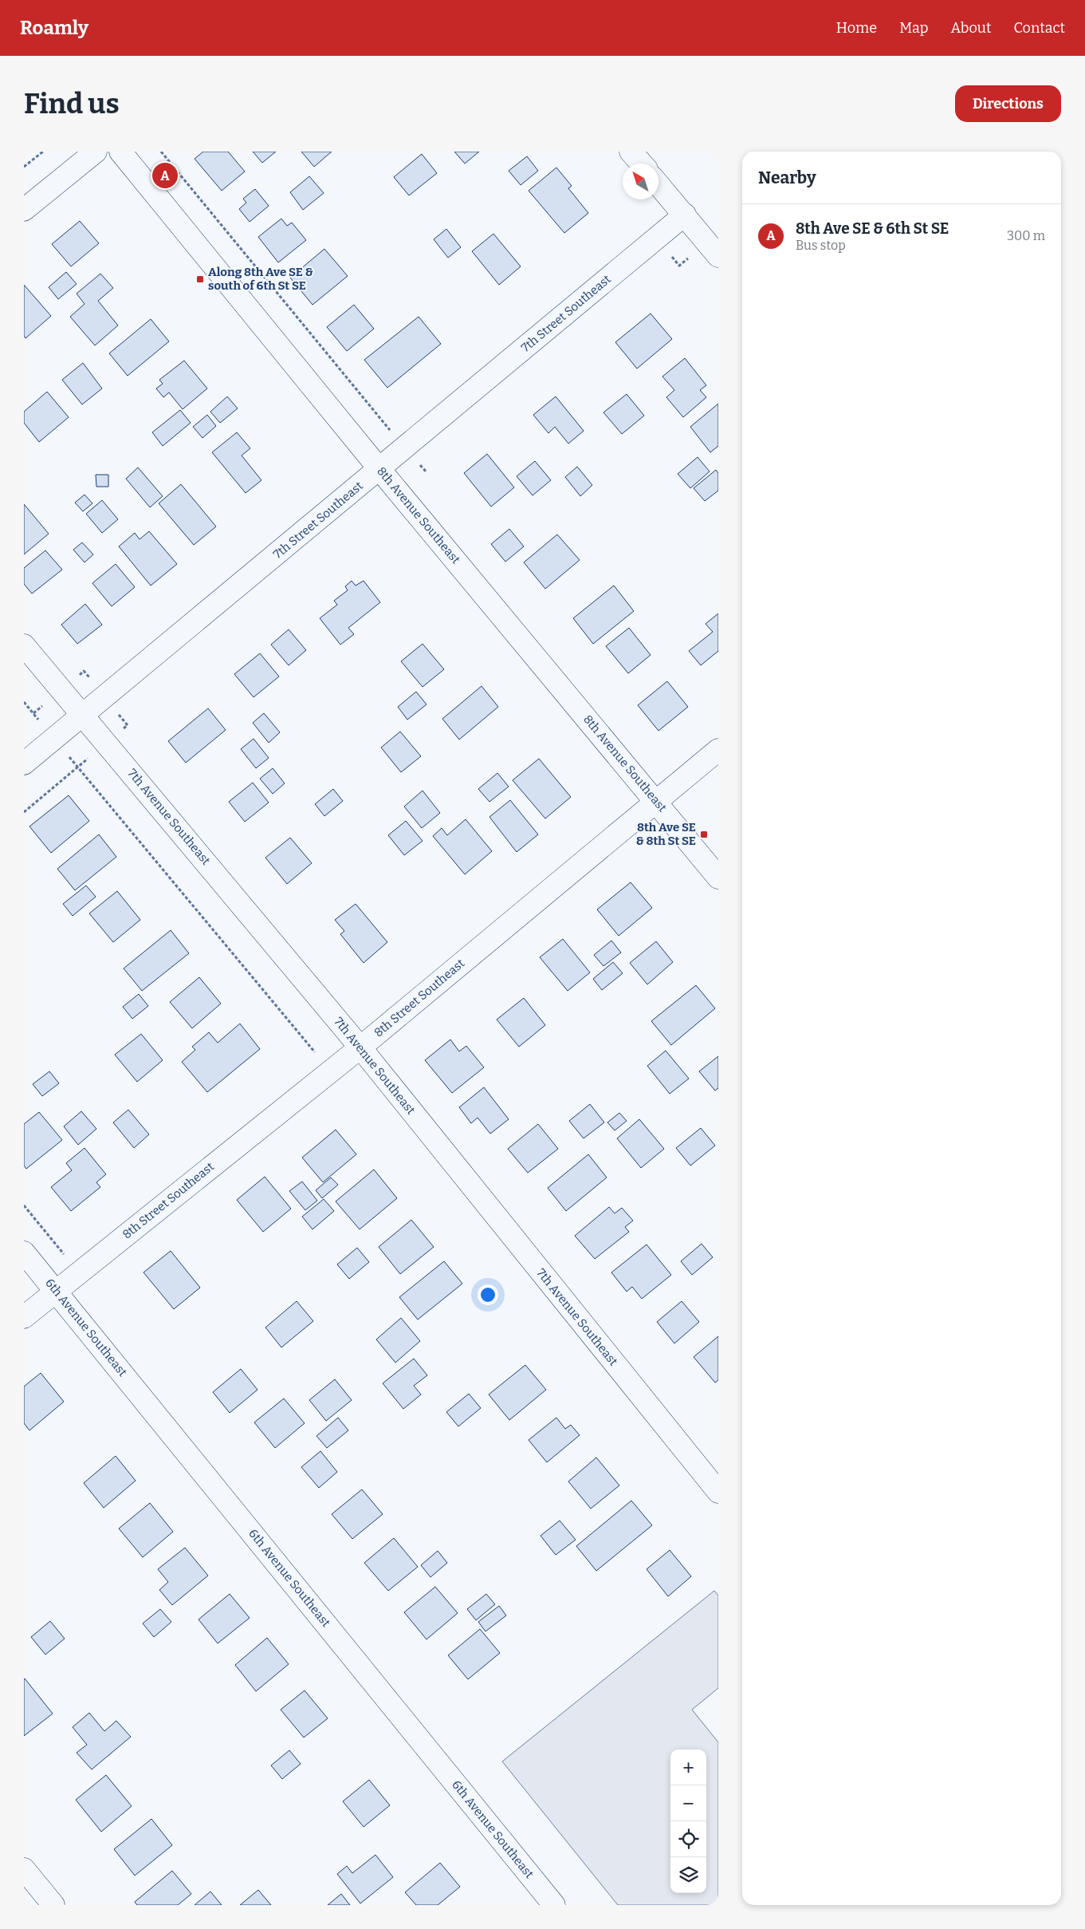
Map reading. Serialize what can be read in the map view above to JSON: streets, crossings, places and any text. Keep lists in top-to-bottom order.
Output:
{
  "streets": {
    "street": [
      "7th Street Southeast",
      "8th Avenue Southeast",
      "7th Avenue Southeast",
      "8th Street Southeast",
      "6th Avenue Southeast"
    ]
  },
  "crossings": [
    ["7th Street Southeast", "8th Avenue Southeast"],
    ["7th Street Southeast", "7th Avenue Southeast"],
    ["8th Avenue Southeast", "8th Street Southeast"],
    ["7th Avenue Southeast", "8th Street Southeast"],
    ["8th Street Southeast", "6th Avenue Southeast"]
  ],
  "places": {
    "transit": ["Along 8th Ave SE & south of 6th St SE", "8th Ave SE & 8th St SE"]
  },
  "north": "top left",
  "page": {
    "header": "Roamly",
    "nav": [
      "Home",
      "Map",
      "About",
      "Contact"
    ],
    "buttons": "Directions",
    "title": "Find us",
    "heading": "Nearby",
    "pins": "A",
    "list": [
      {
        "mark": "A",
        "name": "8th Ave SE & 6th St SE",
        "note": "Bus stop",
        "value": "300 m"
      }
    ],
    "map_buttons": ["+", "−"]
  }
}
